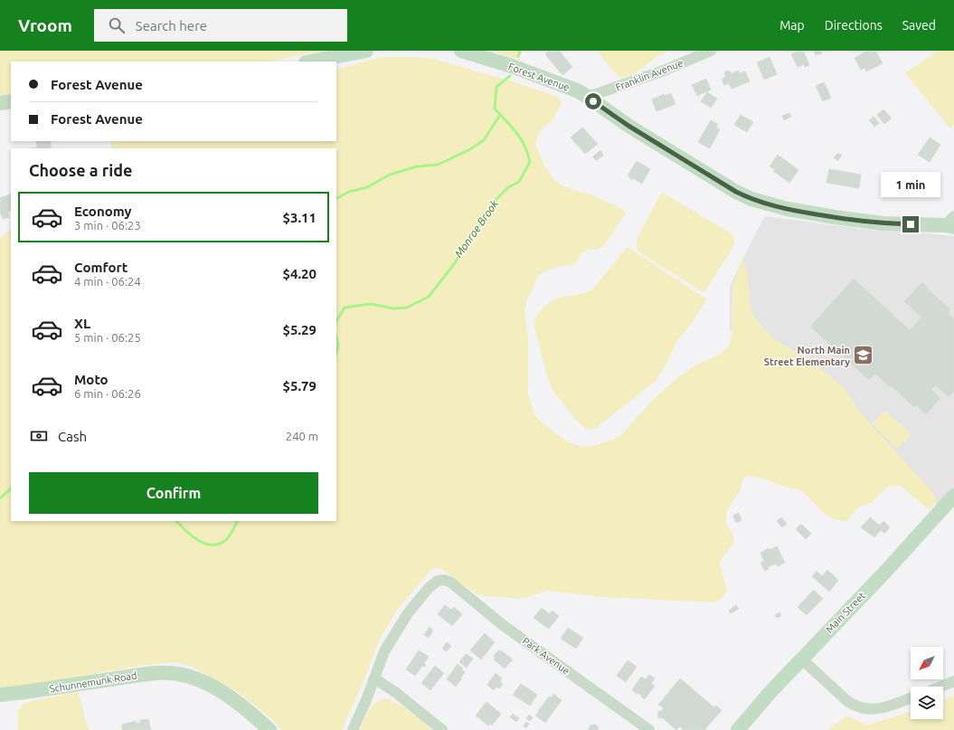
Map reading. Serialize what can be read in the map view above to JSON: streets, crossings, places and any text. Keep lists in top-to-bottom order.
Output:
{
  "streets": {
    "street": [
      "Franklin Avenue",
      "Forest Avenue",
      "Main Street",
      "Park Avenue",
      "Schunnemunk Road"
    ]
  },
  "crossings": [
    ["Franklin Avenue", "Forest Avenue"]
  ],
  "water": ["Monroe Brook"],
  "places": {
    "school or university": ["North Main Street Elementary"]
  },
  "north": "bottom left",
  "page": {
    "header": "Vroom",
    "search": "Search here",
    "nav": ["Map", "Directions", "Saved"],
    "banner": ["Forest Avenue", "Forest Avenue"],
    "heading": "Choose a ride",
    "bubble": "1 min",
    "list": [
      {
        "name": "Economy",
        "note": "3 min · 06:23",
        "value": "$3.11"
      },
      {
        "name": "Comfort",
        "note": "4 min · 06:24",
        "value": "$4.20"
      },
      {
        "name": "XL",
        "note": "5 min · 06:25",
        "value": "$5.29"
      },
      {
        "name": "Moto",
        "note": "6 min · 06:26",
        "value": "$5.79"
      }
    ],
    "pay": ["Cash", "240 m"],
    "buttons": "Confirm"
  }
}
